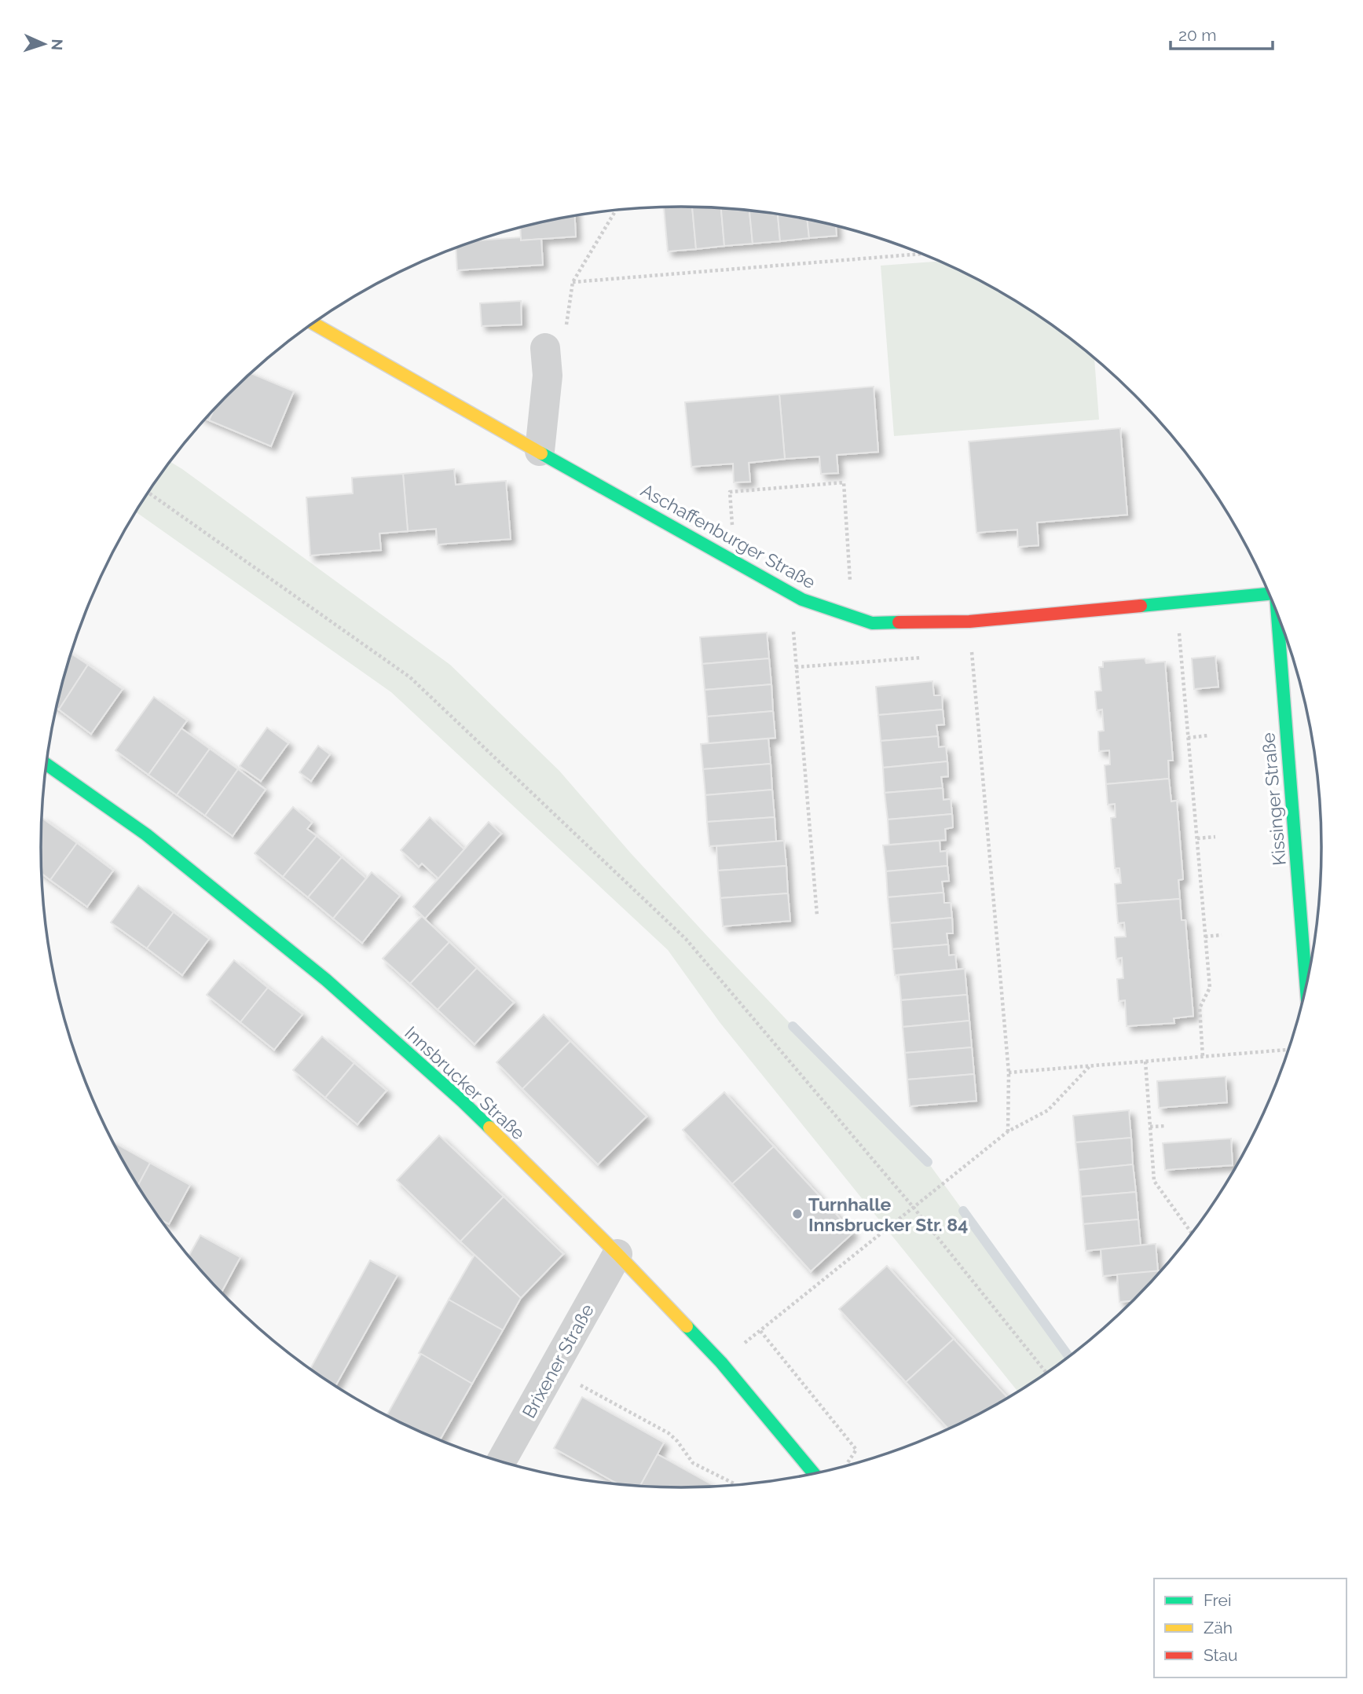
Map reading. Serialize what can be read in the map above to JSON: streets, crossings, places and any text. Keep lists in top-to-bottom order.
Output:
{
  "streets": {
    "street": [
      "Aschaffenburger Straße",
      "Kissinger Straße",
      "Innsbrucker Straße",
      "Brixener Straße"
    ]
  },
  "crossings": [
    ["Innsbrucker Straße", "Brixener Straße"]
  ],
  "places": ["Turnhalle Innsbrucker Str. 84"],
  "legend": ["Frei", "Zäh", "Stau"],
  "scale_bar": "20 m",
  "north": "right"
}
